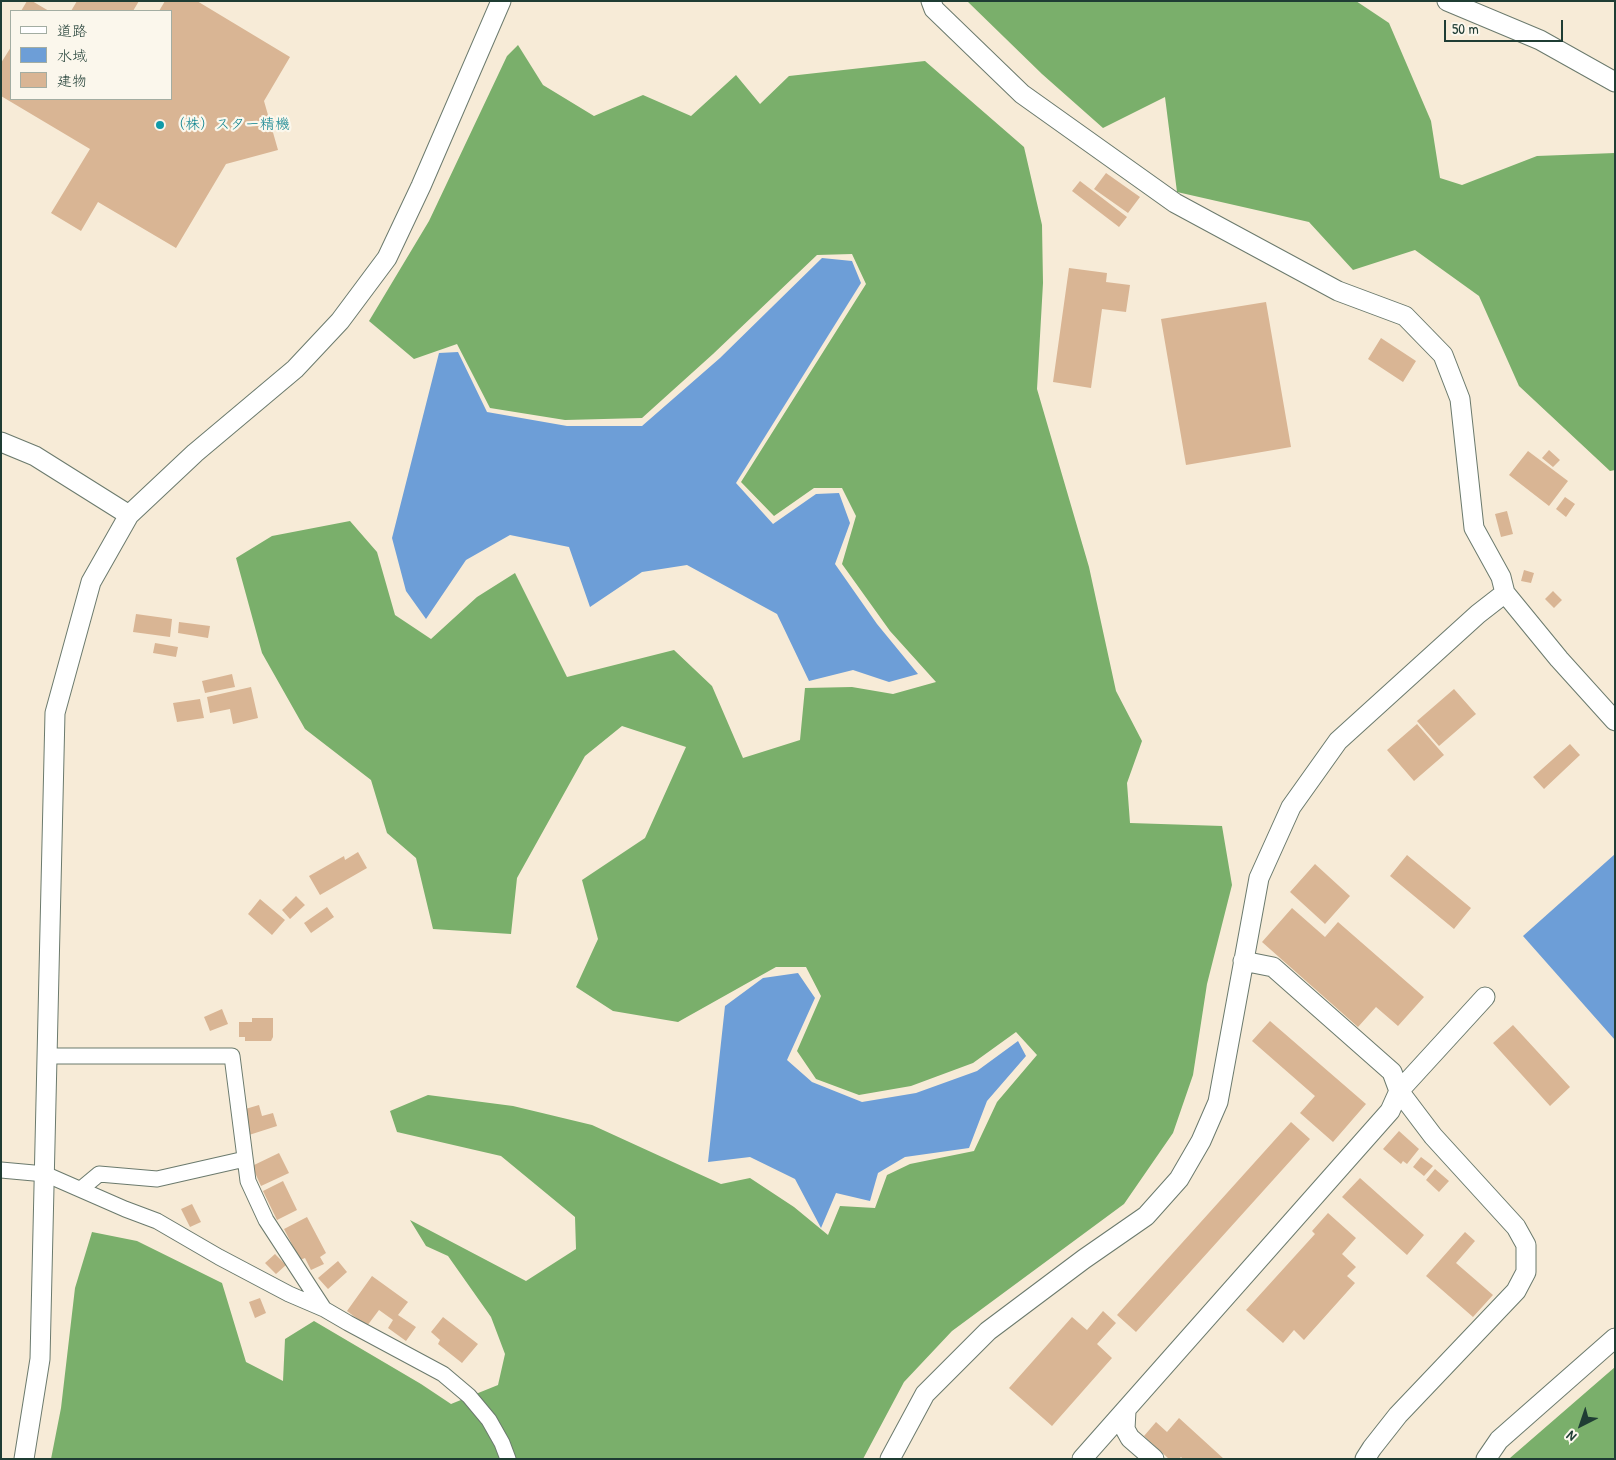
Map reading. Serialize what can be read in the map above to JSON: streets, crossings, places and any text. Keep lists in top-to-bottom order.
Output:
{
  "places": ["（株）スター精機"],
  "legend": ["道路", "水域", "建物"],
  "scale_bar": "50 m",
  "north": "bottom left"
}
